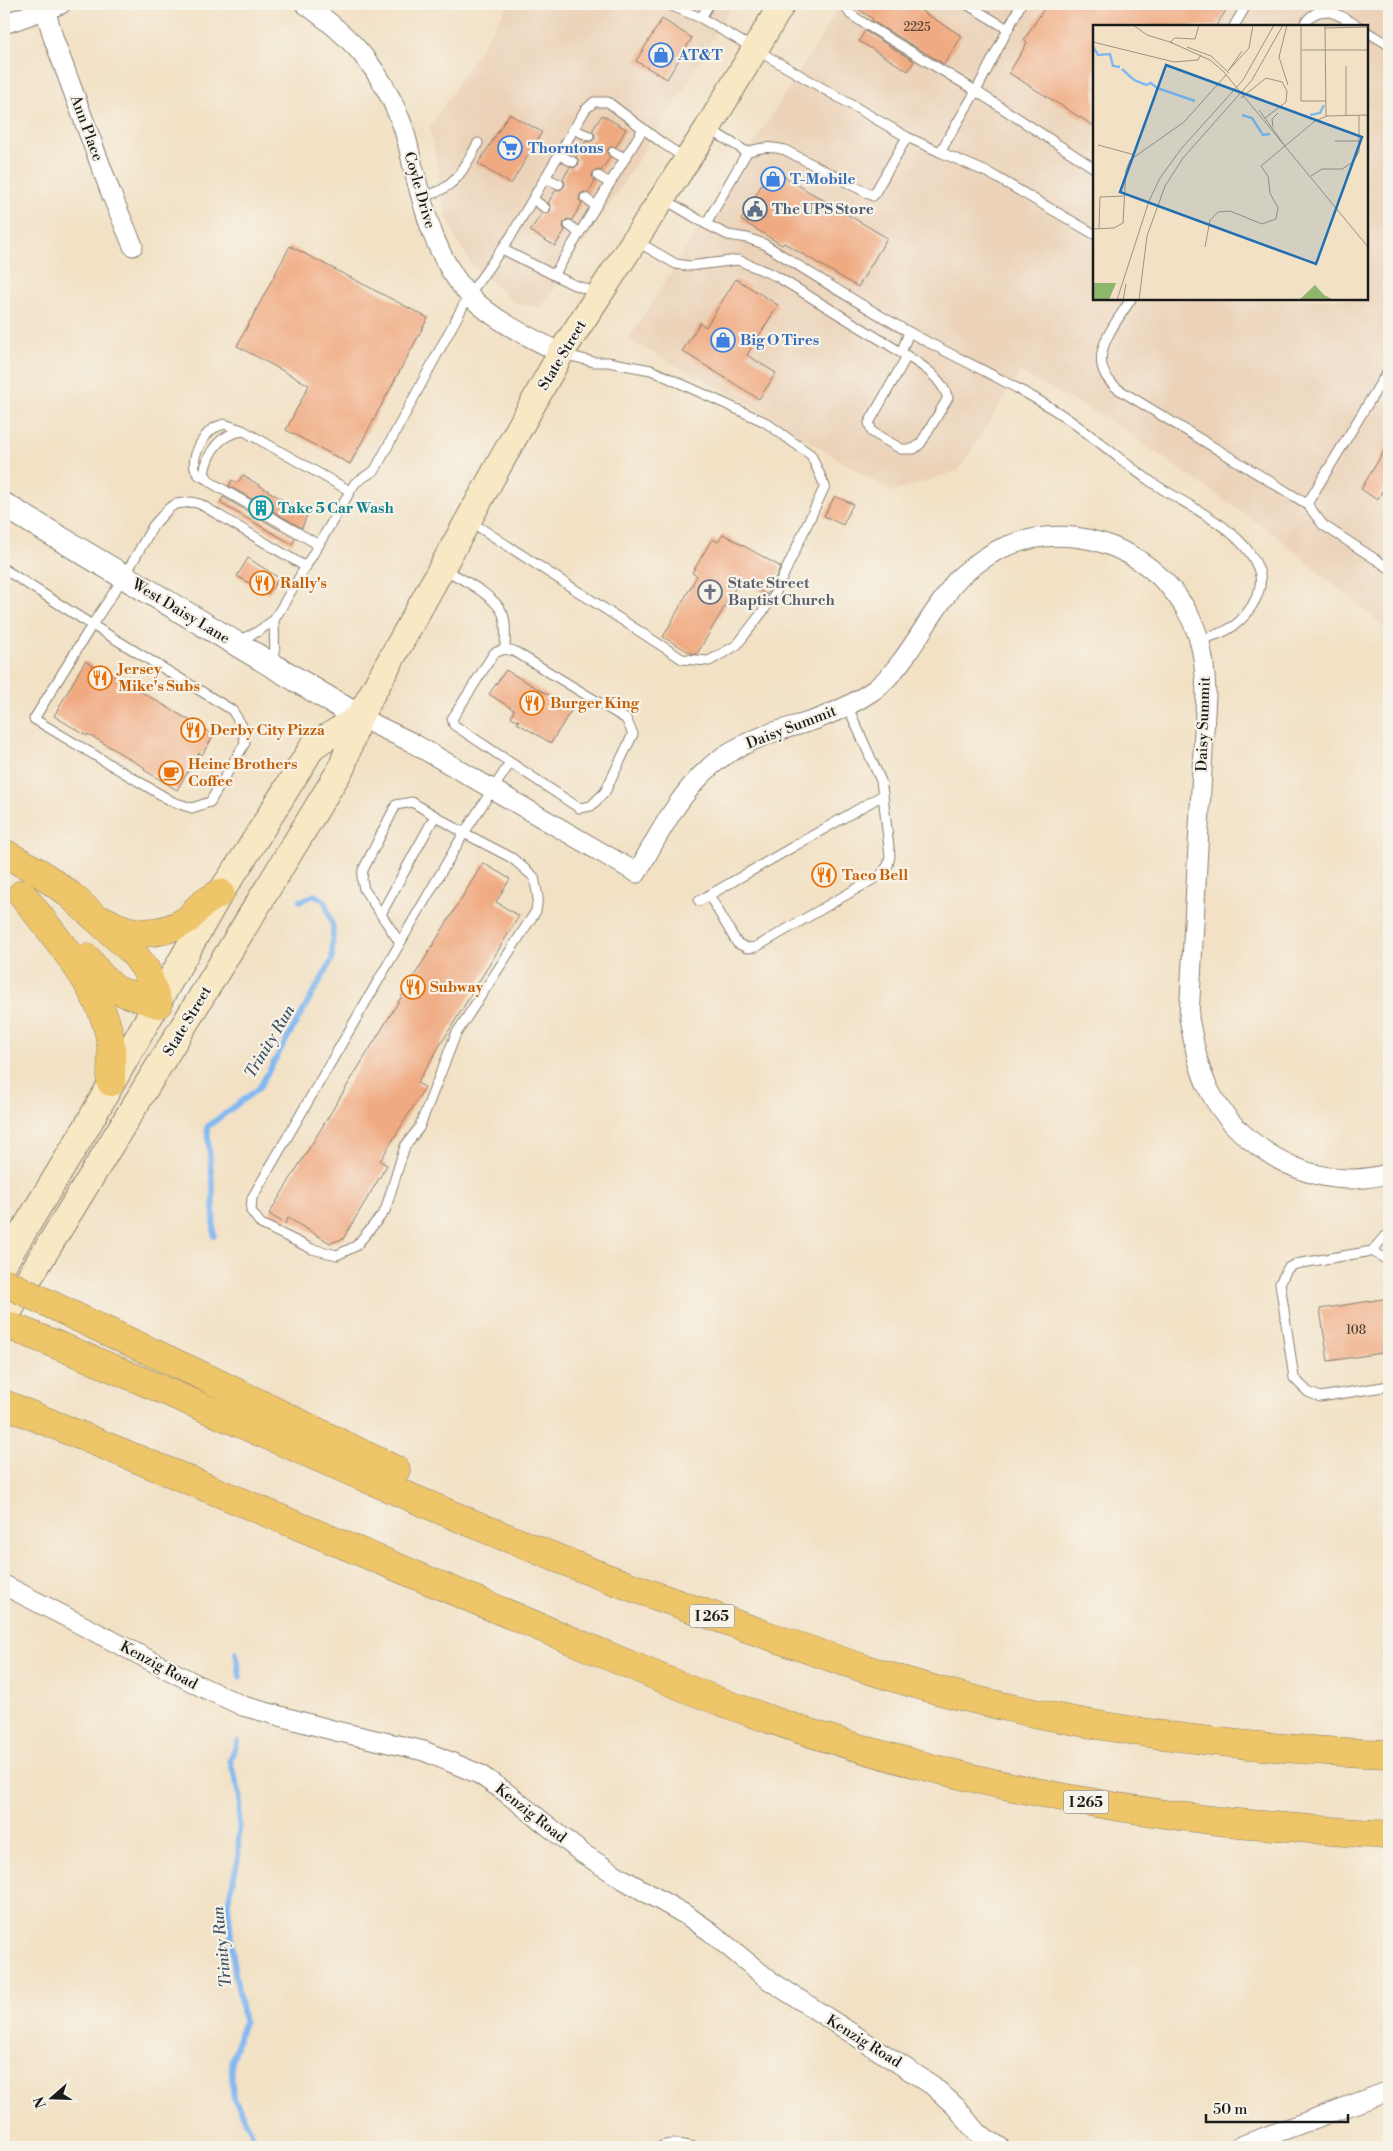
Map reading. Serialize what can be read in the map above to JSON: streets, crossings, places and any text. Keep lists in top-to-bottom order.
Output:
{
  "streets": {
    "highway": ["I 265"],
    "main road": ["State Street"],
    "street": [
      "Ann Place",
      "Coyle Drive",
      "West Daisy Lane",
      "Daisy Summit",
      "Kenzig Road"
    ]
  },
  "crossings": [
    ["Coyle Drive", "State Street"],
    ["State Street", "West Daisy Lane"]
  ],
  "water": ["Trinity Run"],
  "places": {
    "shop": ["AT&T", "T-Mobile", "Big O Tires"],
    "supermarket": ["Thorntons"],
    "public building": ["The UPS Store"],
    "building": ["Take 5 Car Wash"],
    "restaurant": [
      "Rally's",
      "Jersey Mike's Subs",
      "Burger King",
      "Derby City Pizza",
      "Taco Bell",
      "Subway"
    ],
    "church": ["State Street Baptist Church"],
    "cafe": ["Heine Brothers Coffee"]
  },
  "house_numbers": ["2225", "108"],
  "scale_bar": "50 m",
  "north": "left"
}
